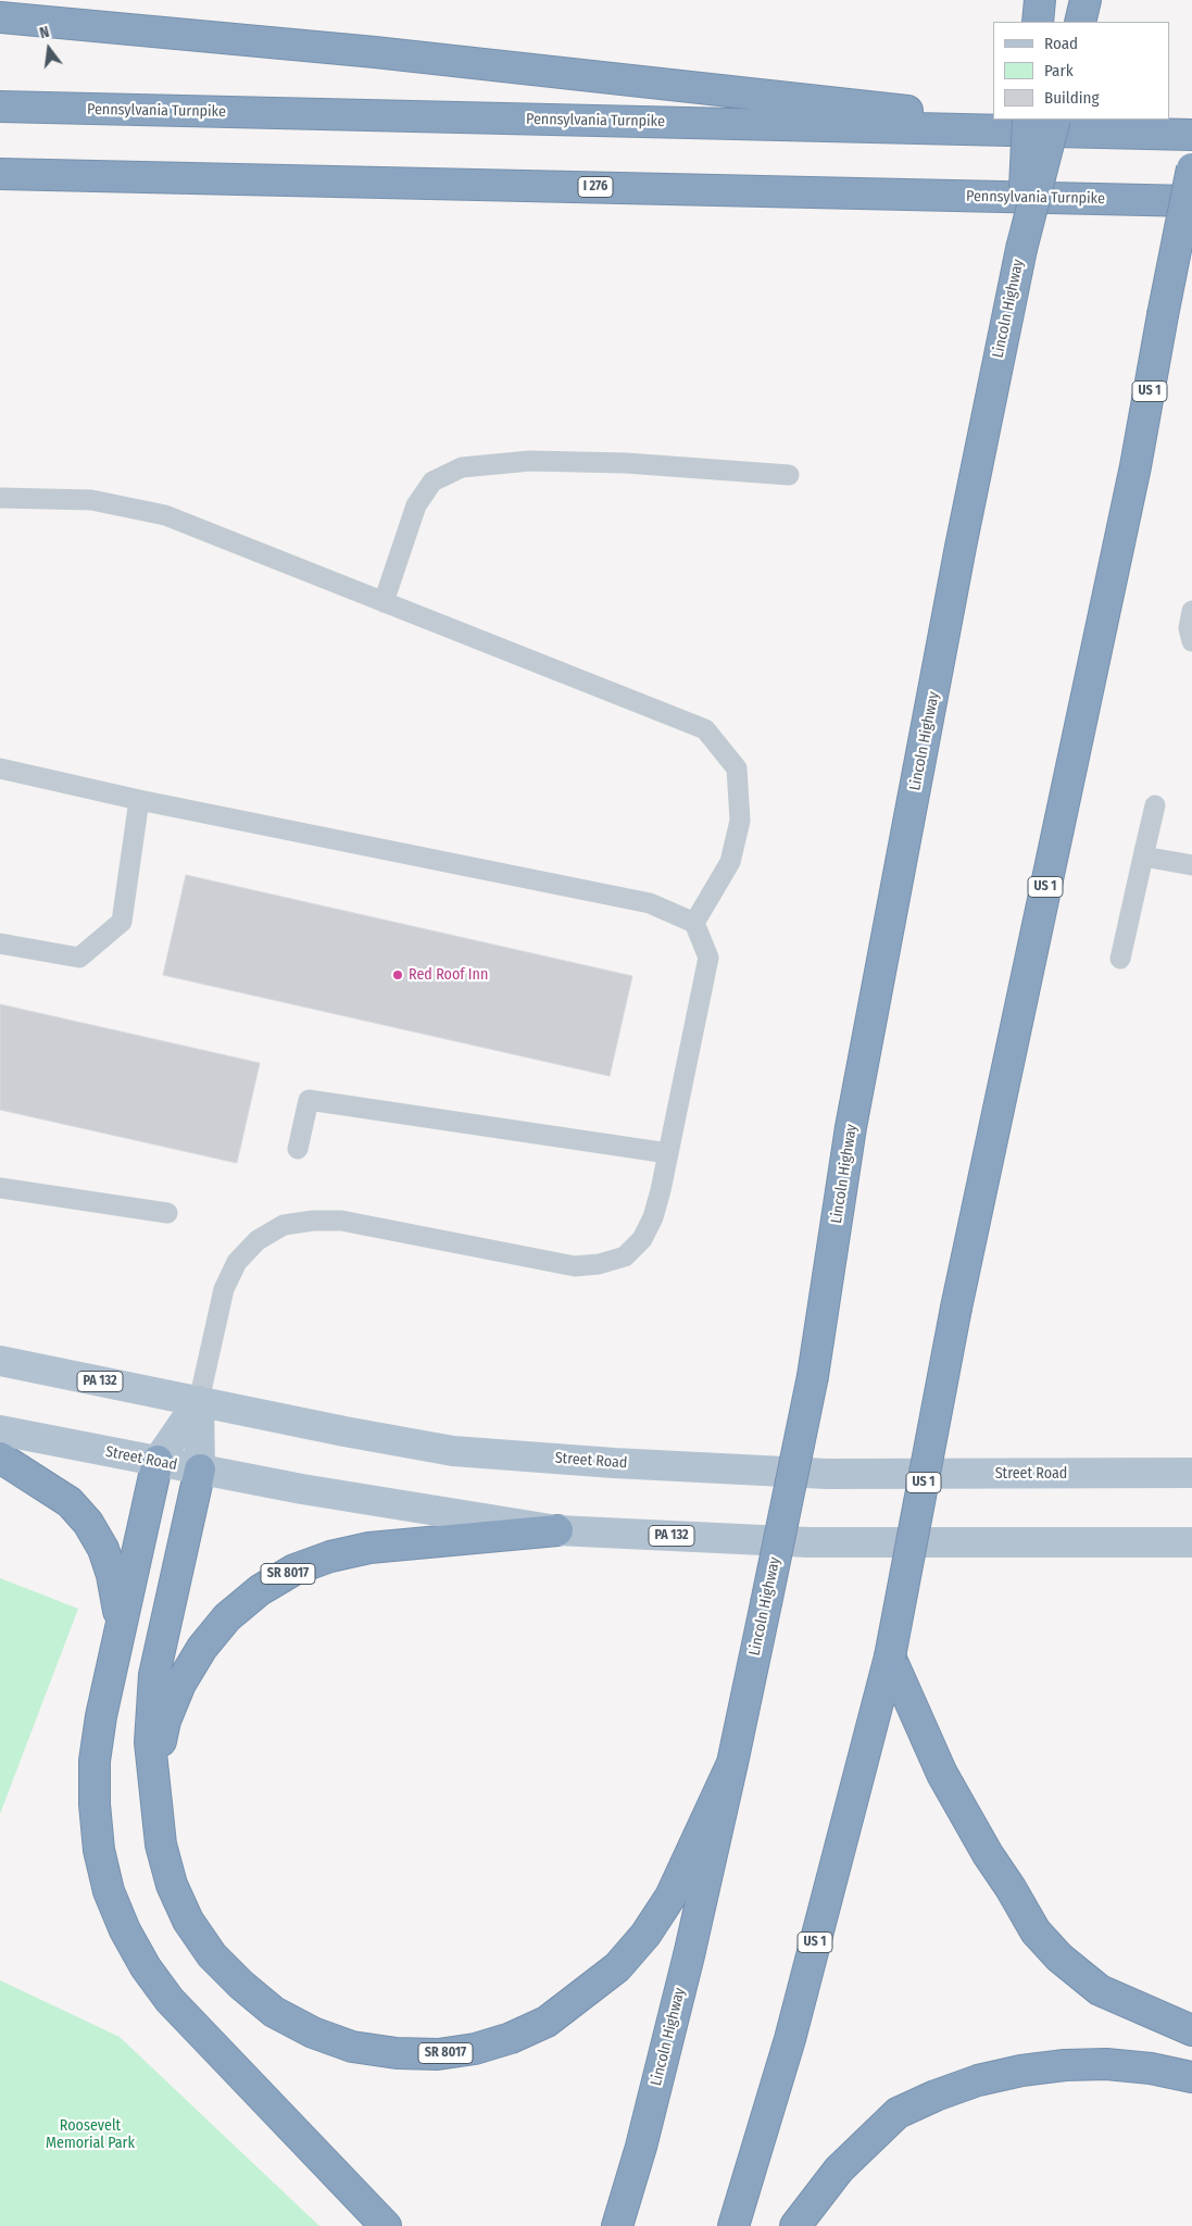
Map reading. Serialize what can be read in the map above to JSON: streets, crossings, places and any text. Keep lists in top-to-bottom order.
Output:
{
  "streets": {
    "highway": [
      "Pennsylvania Turnpike",
      "I 276",
      "Lincoln Highway",
      "US 1",
      "SR 8017"
    ],
    "main road": ["PA 132", "Street Road"]
  },
  "crossings": [
    ["Lincoln Highway", "SR 8017"],
    ["Street Road", "SR 8017"]
  ],
  "parks": ["Roosevelt Memorial Park"],
  "places": ["Red Roof Inn"],
  "legend": ["Road", "Park", "Building"],
  "north": "top"
}
